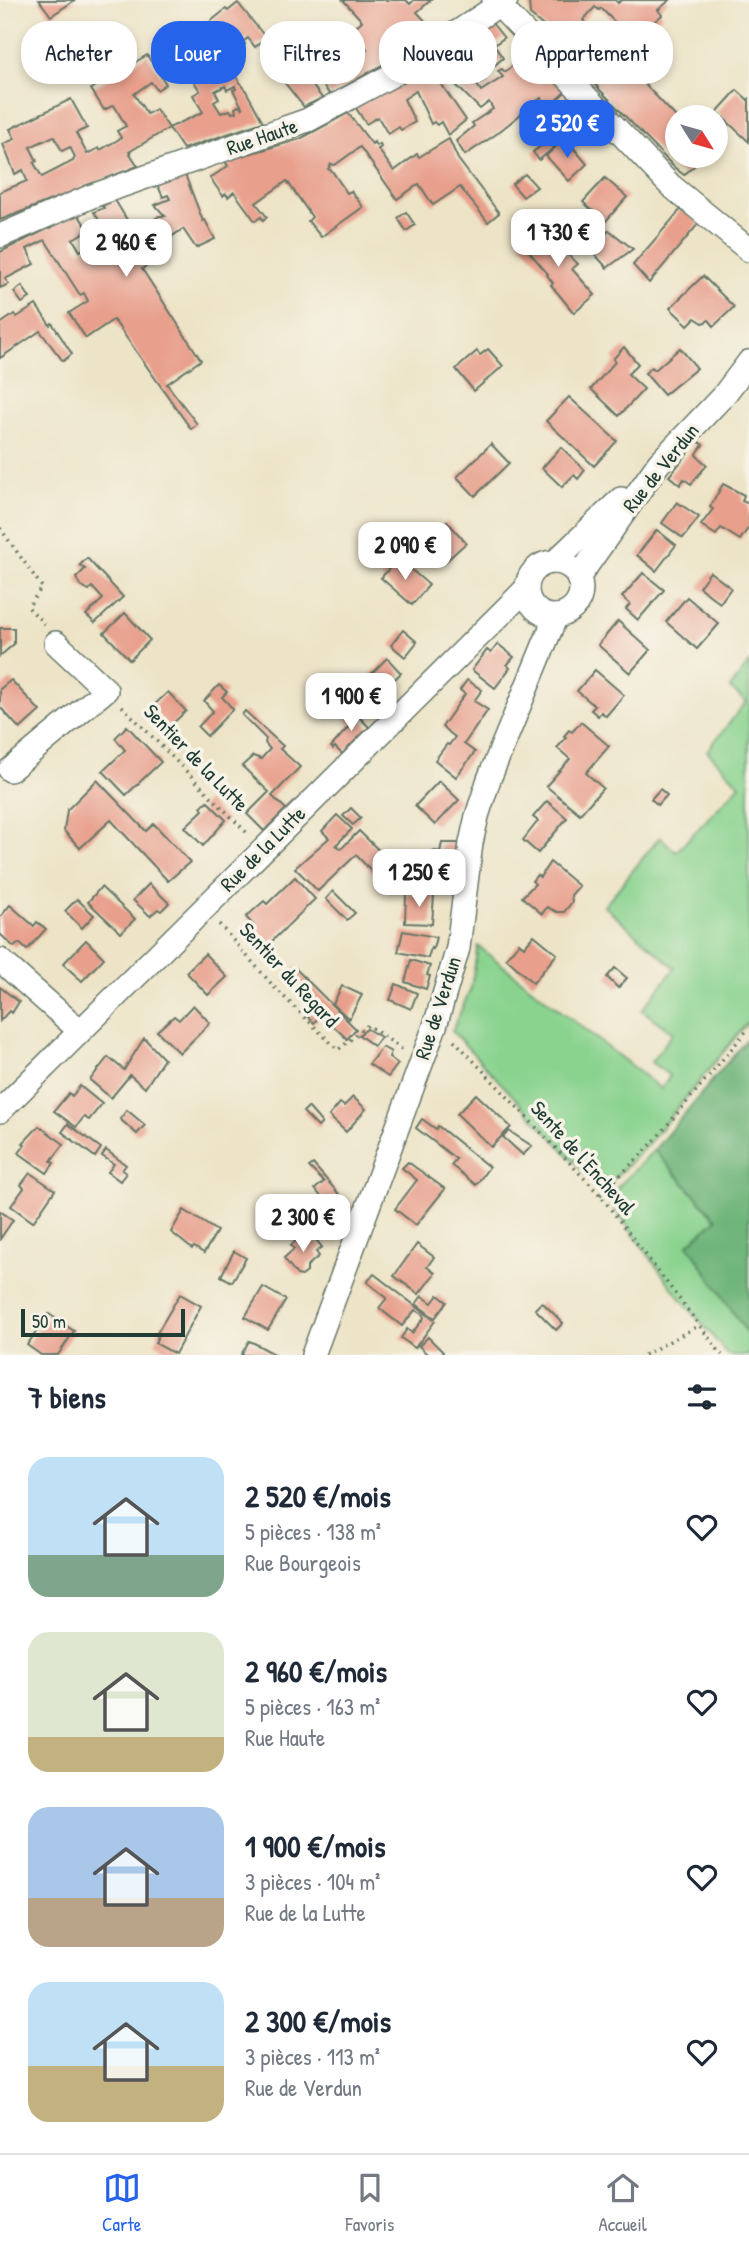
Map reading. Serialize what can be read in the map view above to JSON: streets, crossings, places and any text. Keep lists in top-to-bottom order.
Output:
{
  "streets": {
    "street": ["Rue Haute", "Rue de Verdun", "Rue de la Lutte"],
    "path": ["Sentier de la Lutte", "Sentier du Regard", "Sente de l'Encheval"]
  },
  "crossings": [
    ["Rue de Verdun", "Rue de la Lutte"],
    ["Rue de Verdun", "Sentier du Regard"],
    ["Rue de Verdun", "Sente de l'Encheval"],
    ["Sentier de la Lutte", "Rue de la Lutte"],
    ["Rue de la Lutte", "Sentier du Regard"]
  ],
  "scale_bar": "50 m",
  "north": "bottom right",
  "page": {
    "chip": [
      "Acheter",
      "Louer",
      "Filtres",
      "Nouveau",
      "Appartement"
    ],
    "price": [
      "2 520 €",
      "1 730 €",
      "2 960 €",
      "2 090 €",
      "1 900 €",
      "1 250 €",
      "2 300 €"
    ],
    "scale": "50 m",
    "heading": "7 biens",
    "list": [
      {
        "name": "2 520 €/mois",
        "note": "5 pièces · 138 m² · Rue Bourgeois"
      },
      {
        "name": "2 960 €/mois",
        "note": "5 pièces · 163 m² · Rue Haute"
      },
      {
        "name": "1 900 €/mois",
        "note": "3 pièces · 104 m² · Rue de la Lutte"
      },
      {
        "name": "2 300 €/mois",
        "note": "3 pièces · 113 m² · Rue de Verdun"
      }
    ],
    "tabs": ["Carte", "Favoris", "Accueil"]
  }
}
